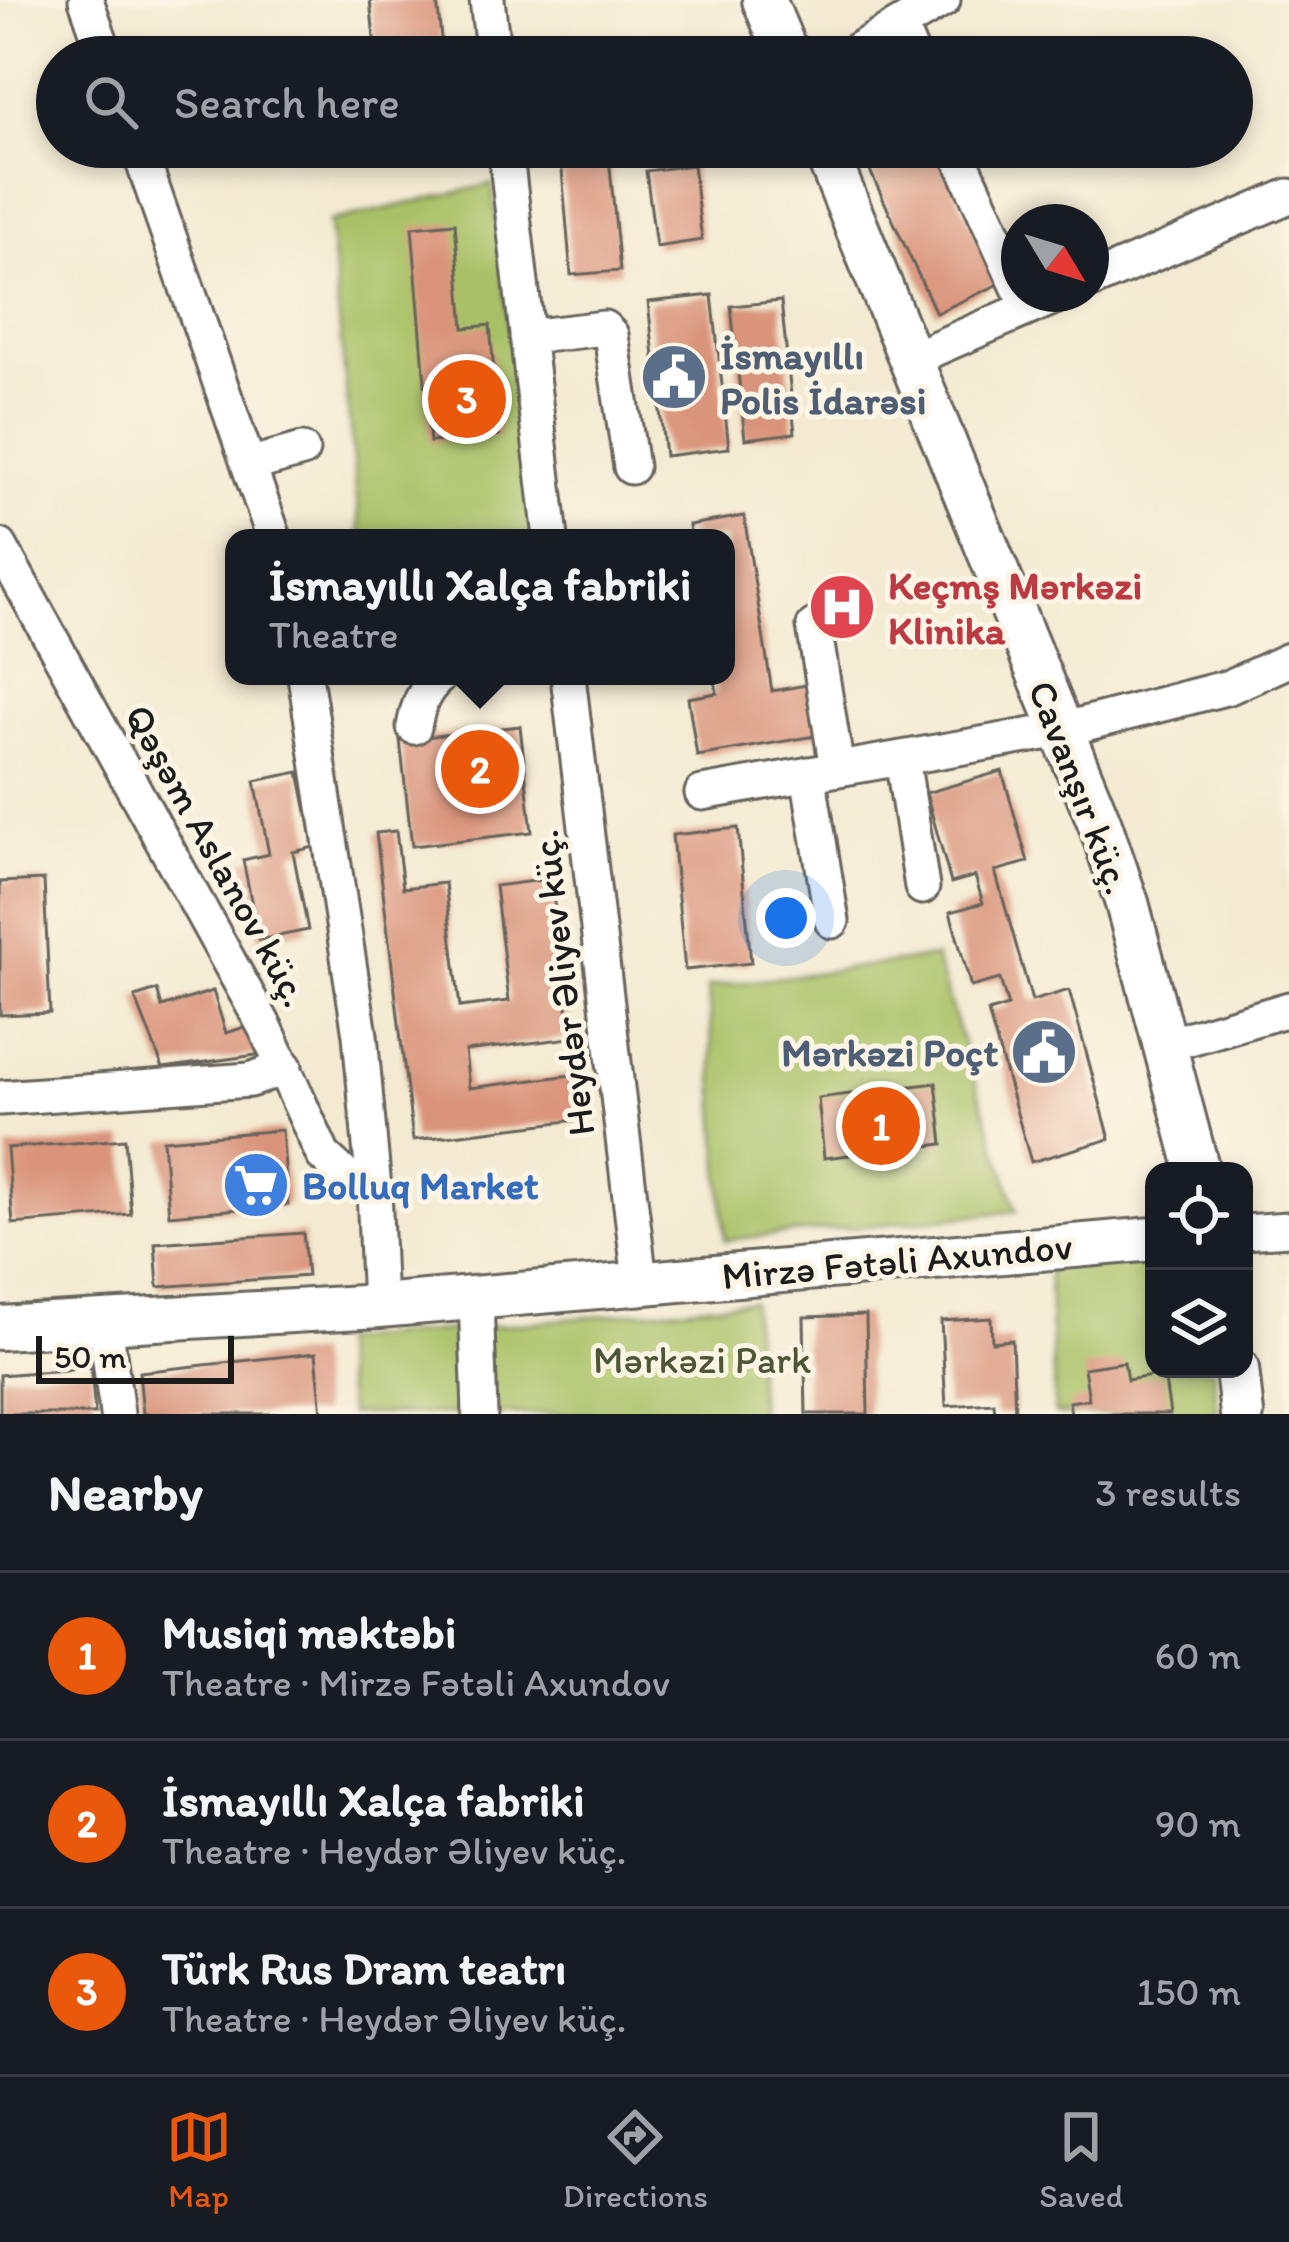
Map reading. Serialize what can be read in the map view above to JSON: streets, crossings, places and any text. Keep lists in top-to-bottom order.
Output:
{
  "streets": {
    "main road": ["Cavanşır küç.", "Mirzə Fətəli Axundov"],
    "street": ["Qəşəm Aslanov küç.", "Heydər Əliyev küç."]
  },
  "crossings": [
    ["Heydər Əliyev küç.", "Mirzə Fətəli Axundov"]
  ],
  "parks": ["Mərkəzi Park"],
  "places": {
    "public building": ["İsmayıllı Polis İdarəsi", "Mərkəzi Poçt"],
    "hospital": ["Keçmş Mərkəzi Klinika"],
    "supermarket": ["Bolluq Market"]
  },
  "scale_bar": "50 m",
  "north": "bottom right",
  "page": {
    "search": "Search here",
    "pins": ["3", "2", "1"],
    "popup": ["İsmayıllı Xalça fabriki", "Theatre"],
    "scale": "50 m",
    "heading": ["Nearby", "3 results"],
    "list": [
      {
        "mark": "1",
        "name": "Musiqi məktəbi",
        "note": "Theatre · Mirzə Fətəli Axundov",
        "value": "60 m"
      },
      {
        "mark": "2",
        "name": "İsmayıllı Xalça fabriki",
        "note": "Theatre · Heydər Əliyev küç.",
        "value": "90 m"
      },
      {
        "mark": "3",
        "name": "Türk Rus Dram teatrı",
        "note": "Theatre · Heydər Əliyev küç.",
        "value": "150 m"
      }
    ],
    "nav": ["Map", "Directions", "Saved"]
  }
}
